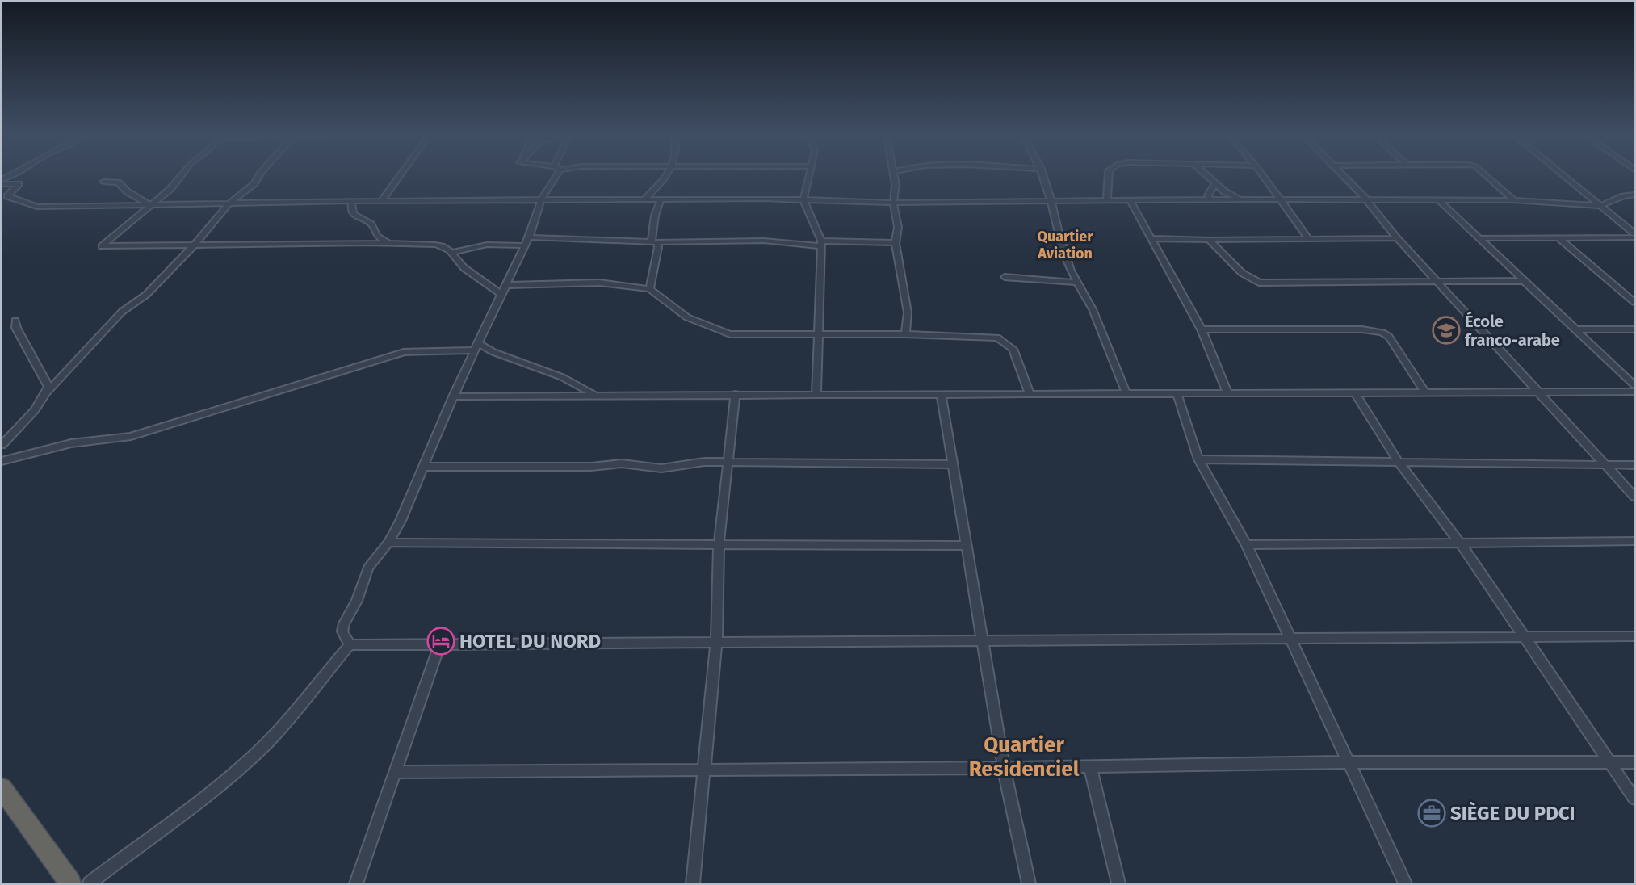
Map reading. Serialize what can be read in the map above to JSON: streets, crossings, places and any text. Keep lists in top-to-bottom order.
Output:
{
  "districts": ["Quartier Aviation", "Quartier Residenciel"],
  "places": {
    "school or university": ["École franco-arabe"],
    "hotel": ["HOTEL DU NORD"],
    "office": ["SIÈGE DU PDCI"]
  }
}
